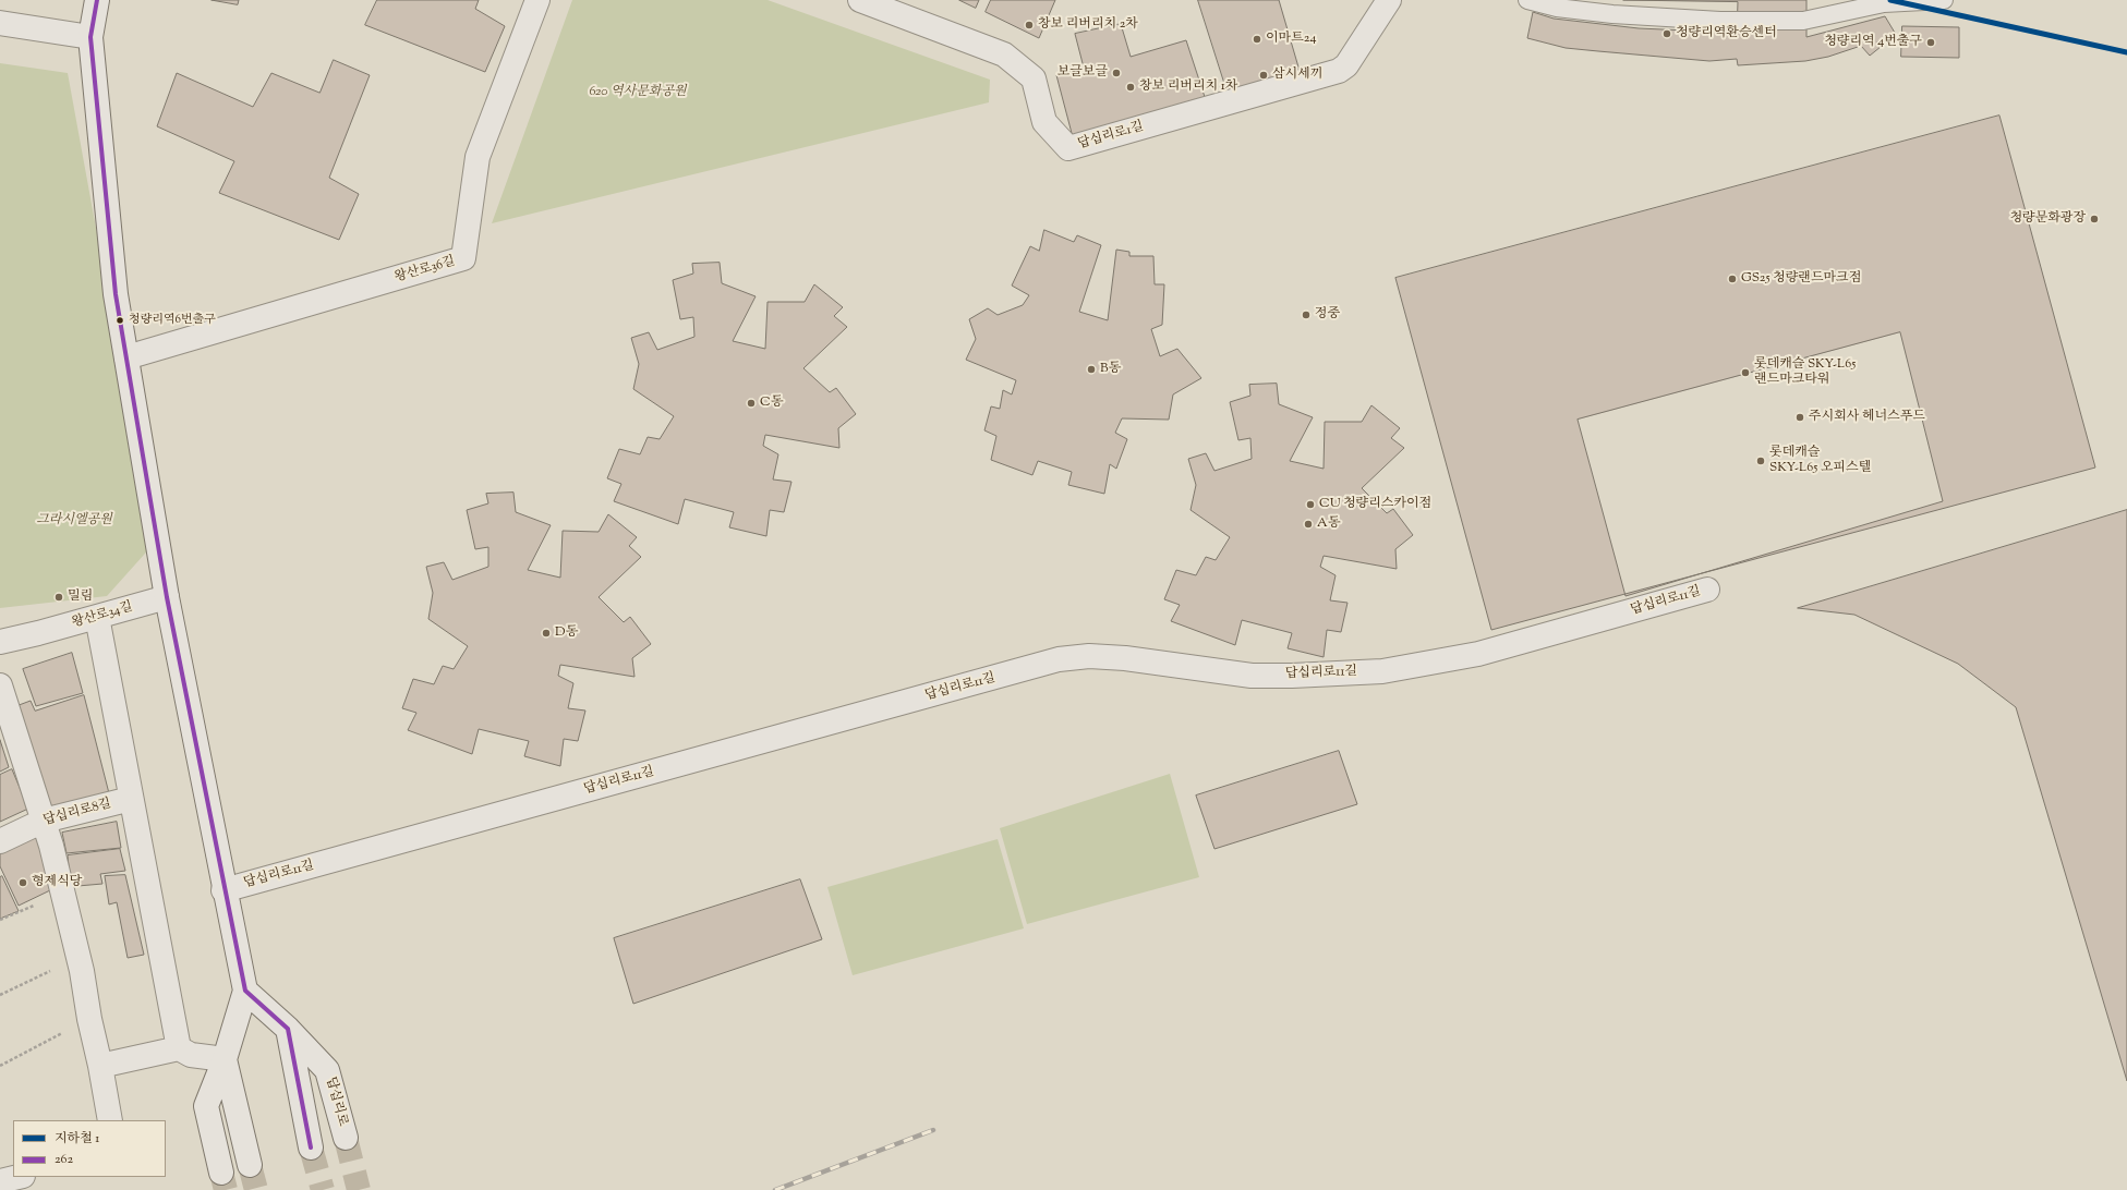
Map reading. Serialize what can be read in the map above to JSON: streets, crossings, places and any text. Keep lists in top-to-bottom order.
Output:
{
  "streets": {
    "street": [
      "답십리로1길",
      "왕산로36길",
      "답십리로11길",
      "왕산로34길",
      "답십리로8길",
      "답십리로"
    ]
  },
  "parks": ["620 역사문화공원", "그라시엘공원"],
  "places": [
    "창보 리버리치 2차",
    "청량리역환승센터",
    "이마트24",
    "청량리역 4번출구",
    "보글보글",
    "삼시세끼",
    "창보 리버리치 1차",
    "청량문화광장",
    "GS25 청량랜드마크점",
    "정중",
    "청량리역6번출구",
    "B동",
    "롯데캐슬 SKY-L65 랜드마크타워",
    "C동",
    "주시회사 헤너스푸드",
    "롯데캐슬 SKY-L65 오피스텔",
    "CU 청량리스카이점",
    "A동",
    "밀림",
    "D동",
    "형제식당"
  ],
  "lines": ["metro line 1", "transit line 262"],
  "legend": ["지하철 1", "262"]
}
